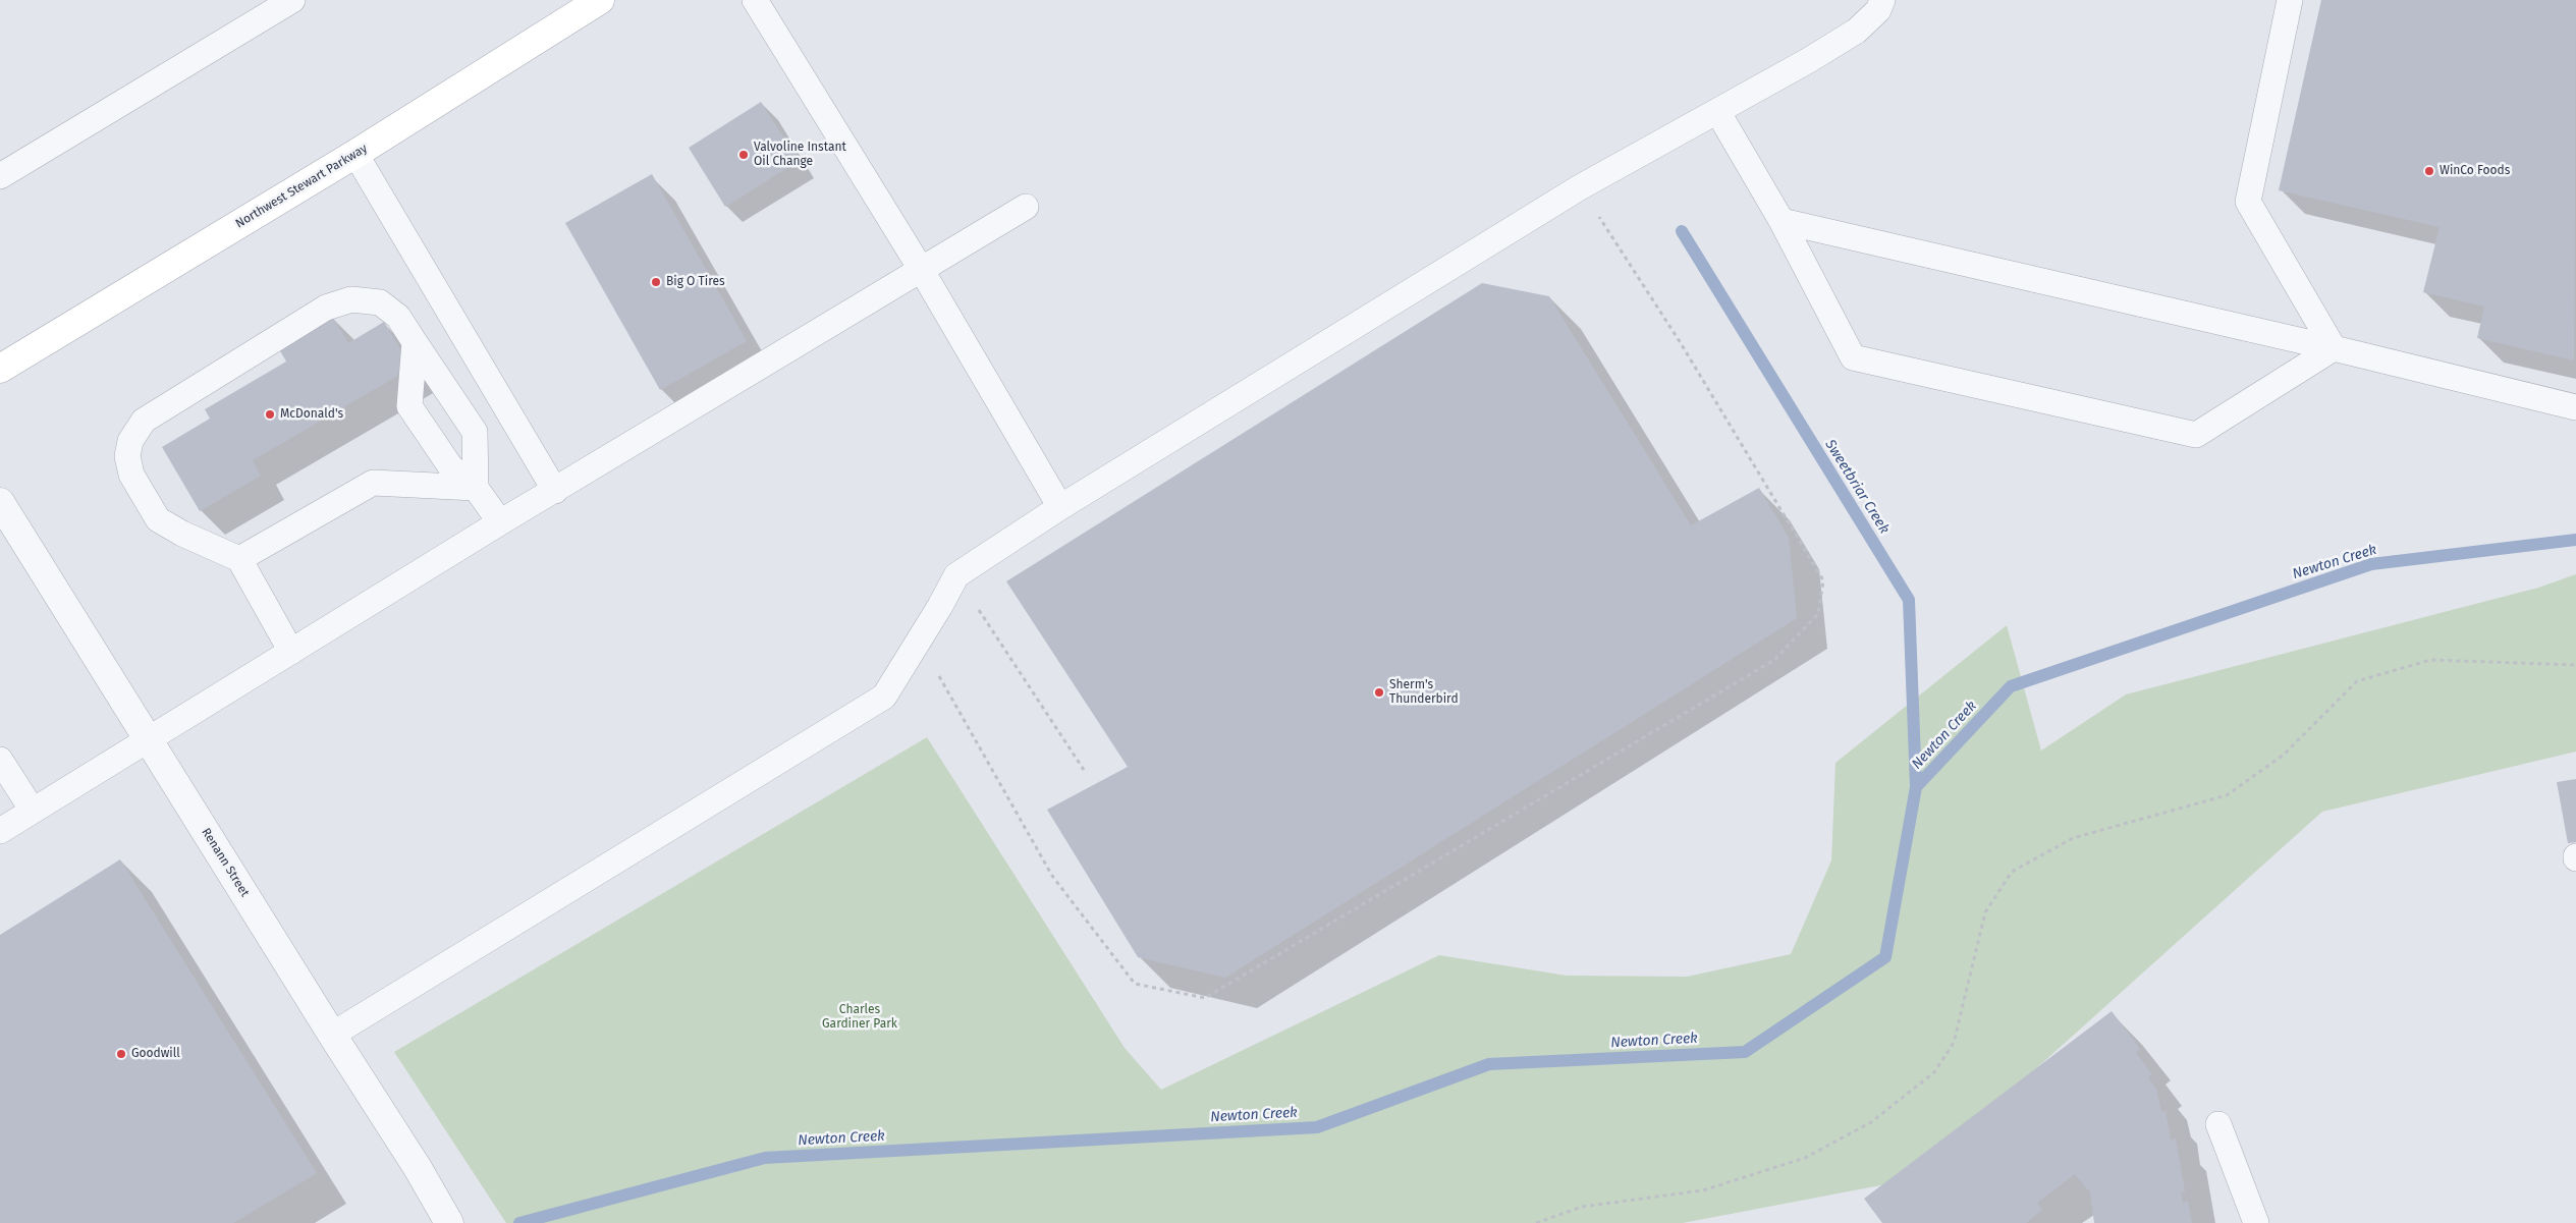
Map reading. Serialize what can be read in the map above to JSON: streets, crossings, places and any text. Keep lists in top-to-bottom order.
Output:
{
  "streets": {
    "main road": ["Northwest Stewart Parkway"],
    "street": ["Renann Street"]
  },
  "water": ["Sweetbriar Creek", "Newton Creek"],
  "parks": ["Charles Gardiner Park"],
  "places": [
    "Valvoline Instant Oil Change",
    "WinCo Foods",
    "Big O Tires",
    "McDonald's",
    "Sherm's Thunderbird",
    "Goodwill"
  ]
}
